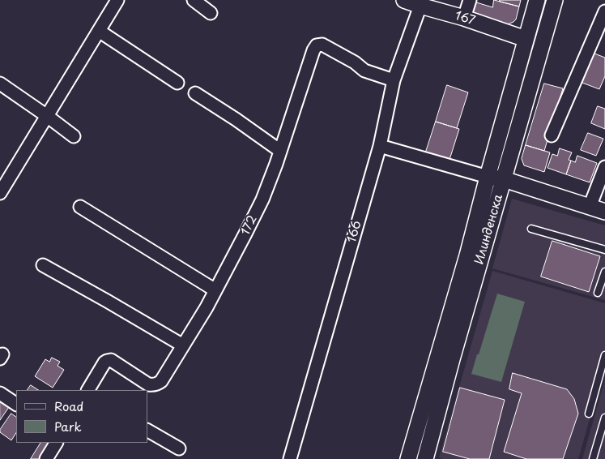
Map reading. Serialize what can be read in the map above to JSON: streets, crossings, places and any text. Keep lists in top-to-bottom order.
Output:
{
  "streets": {
    "street": [
      "167",
      "172",
      "Илинденска",
      "166"
    ]
  },
  "crossings": [
    ["167", "Илинденска"],
    ["167", "166"],
    ["172", "166"]
  ],
  "legend": ["Road", "Park"]
}
